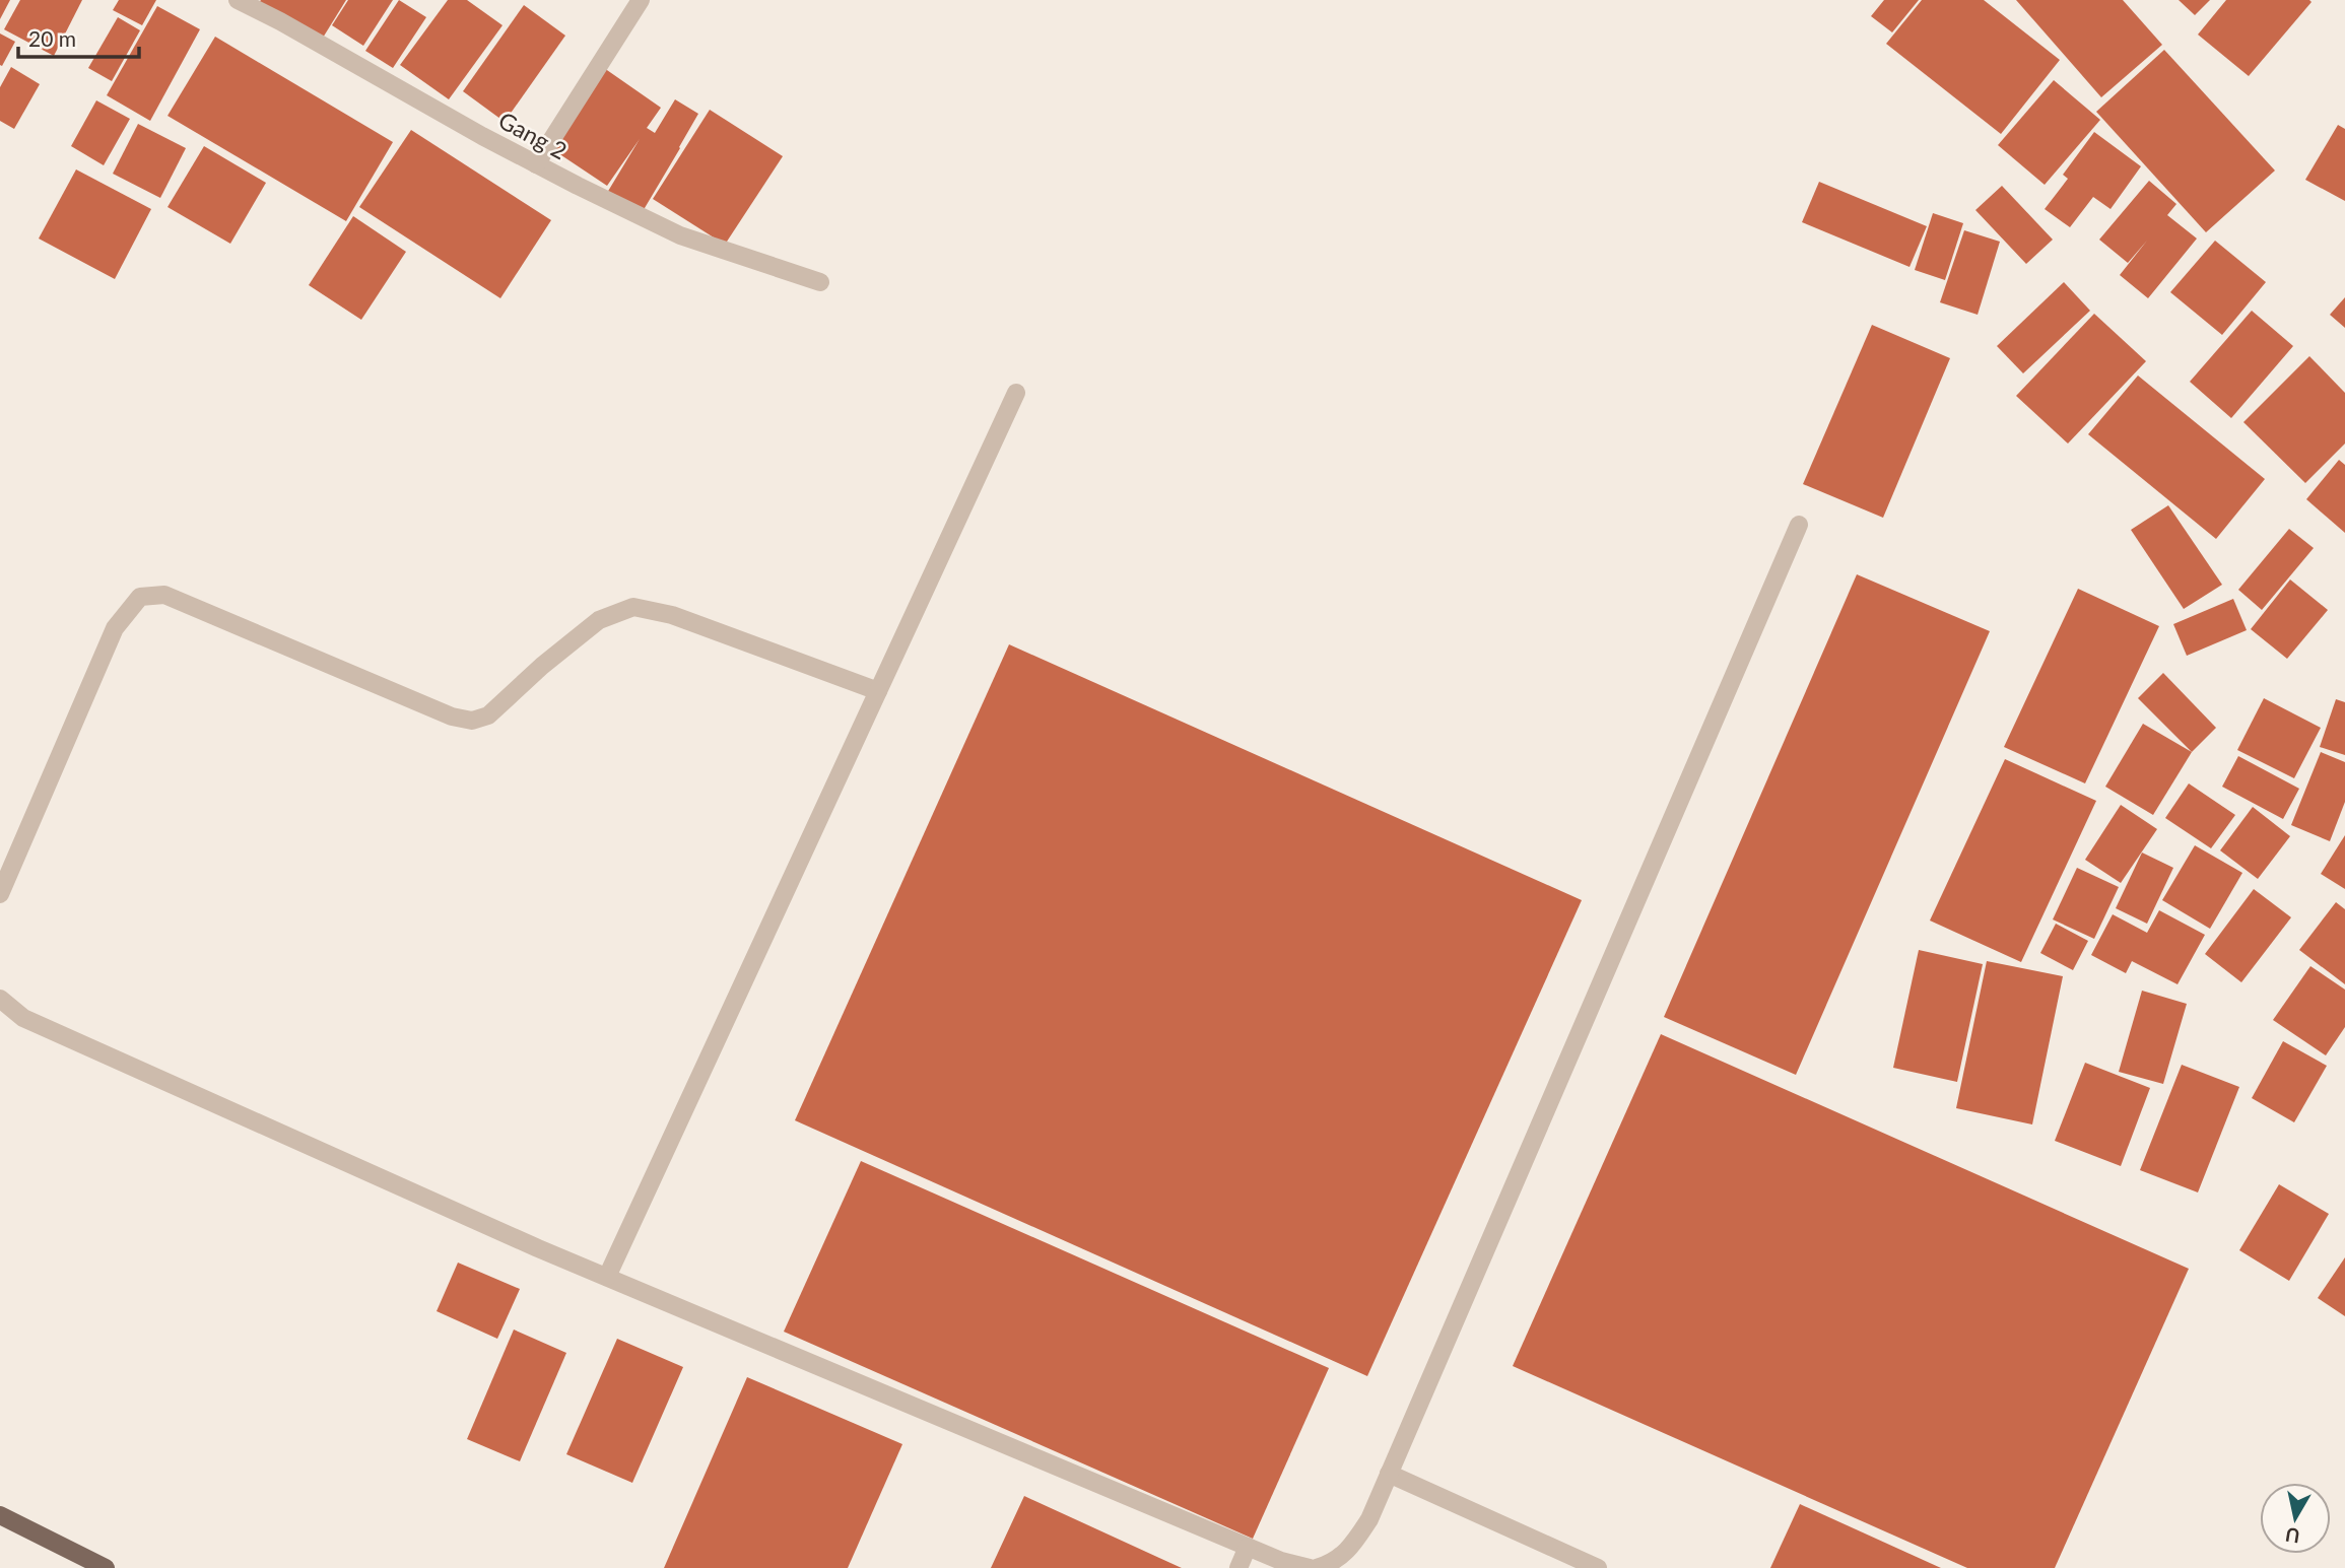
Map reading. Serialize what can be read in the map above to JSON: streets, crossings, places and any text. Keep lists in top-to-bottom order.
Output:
{
  "streets": {
    "street": ["Gang 2"]
  },
  "scale_bar": "20 m",
  "north": "bottom"
}
